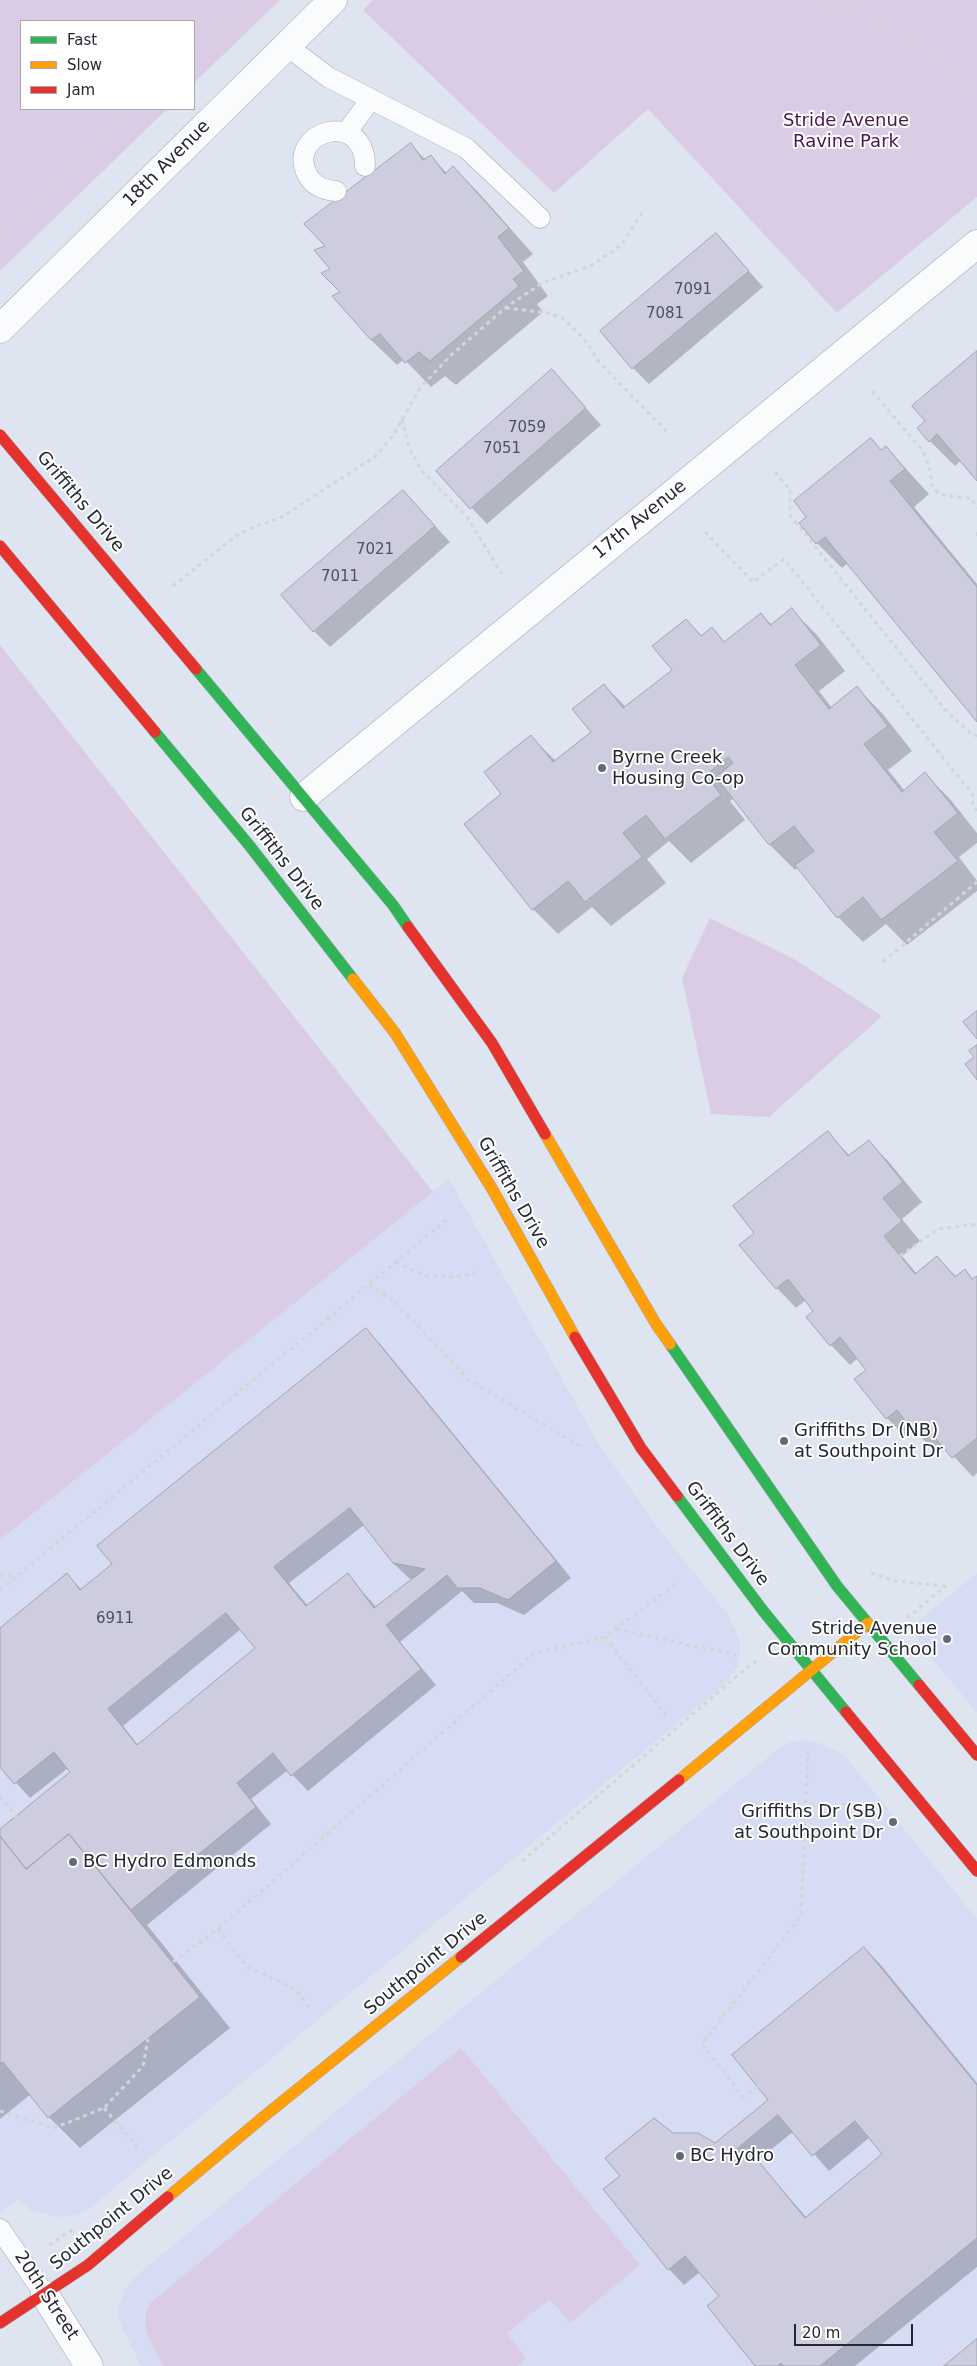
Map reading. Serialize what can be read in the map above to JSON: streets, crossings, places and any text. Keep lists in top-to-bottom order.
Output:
{
  "streets": {
    "main road": ["Griffiths Drive", "Southpoint Drive"],
    "street": ["18th Avenue", "17th Avenue", "20th Street"]
  },
  "crossings": [
    ["Griffiths Drive", "17th Avenue"],
    ["Griffiths Drive", "Southpoint Drive"],
    ["Southpoint Drive", "20th Street"]
  ],
  "parks": ["Stride Avenue Ravine Park"],
  "places": [
    "Byrne Creek Housing Co-op",
    "Griffiths Dr (NB) at Southpoint Dr",
    "Stride Avenue Community School",
    "Griffiths Dr (SB) at Southpoint Dr",
    "BC Hydro Edmonds",
    "BC Hydro"
  ],
  "house_numbers": [
    "7091",
    "7081",
    "7059",
    "7051",
    "7021",
    "7011",
    "6911"
  ],
  "legend": ["Fast", "Slow", "Jam"],
  "scale_bar": "20 m"
}
